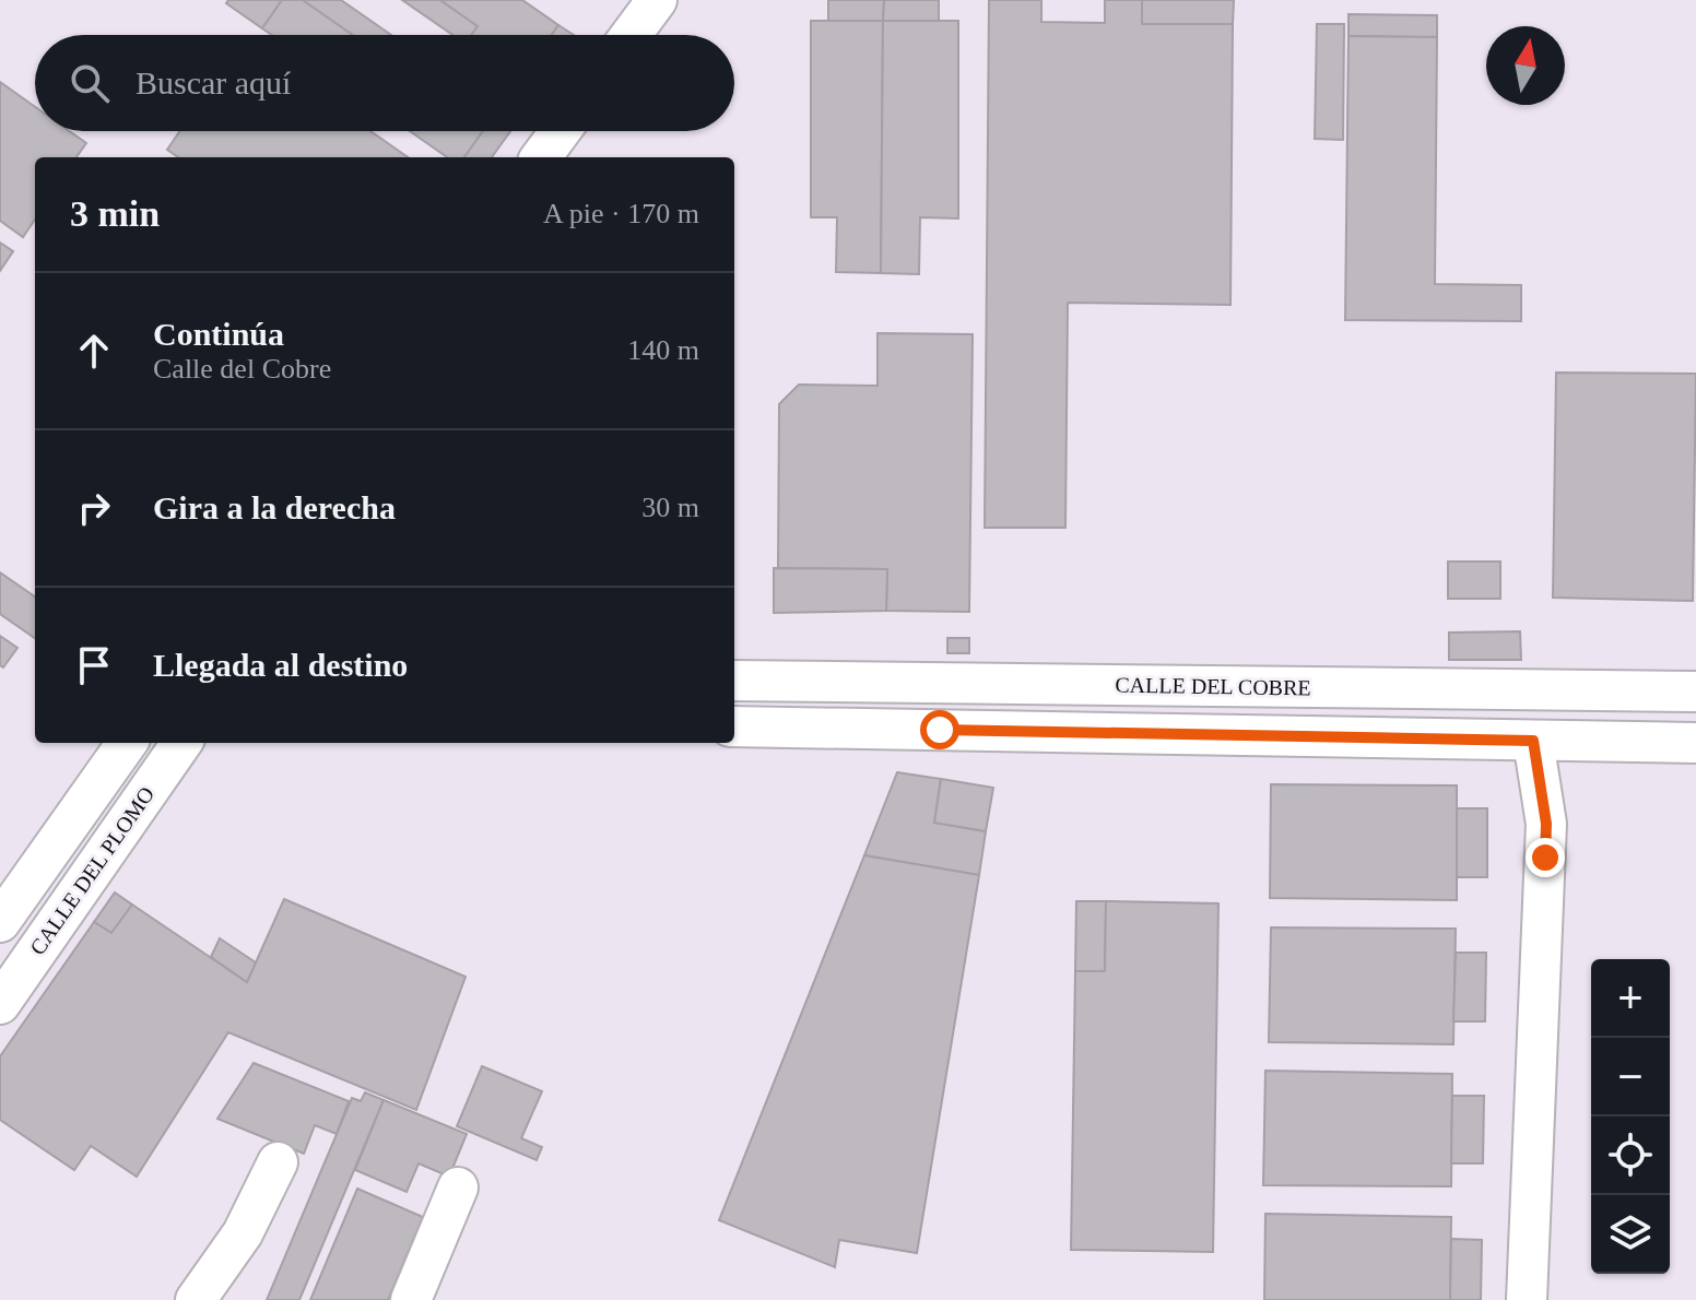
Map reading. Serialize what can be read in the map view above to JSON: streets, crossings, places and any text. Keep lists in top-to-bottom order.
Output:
{
  "streets": {
    "street": ["CALLE DEL COBRE", "CALLE DEL PLOMO"]
  },
  "north": "top",
  "page": {
    "search": "Buscar aquí",
    "heading": ["3 min", "A pie · 170 m"],
    "list": [
      ["Continúa", "Calle del Cobre", "140 m"],
      ["Gira a la derecha", "30 m"],
      "Llegada al destino"
    ],
    "map_buttons": ["+", "−"]
  }
}
